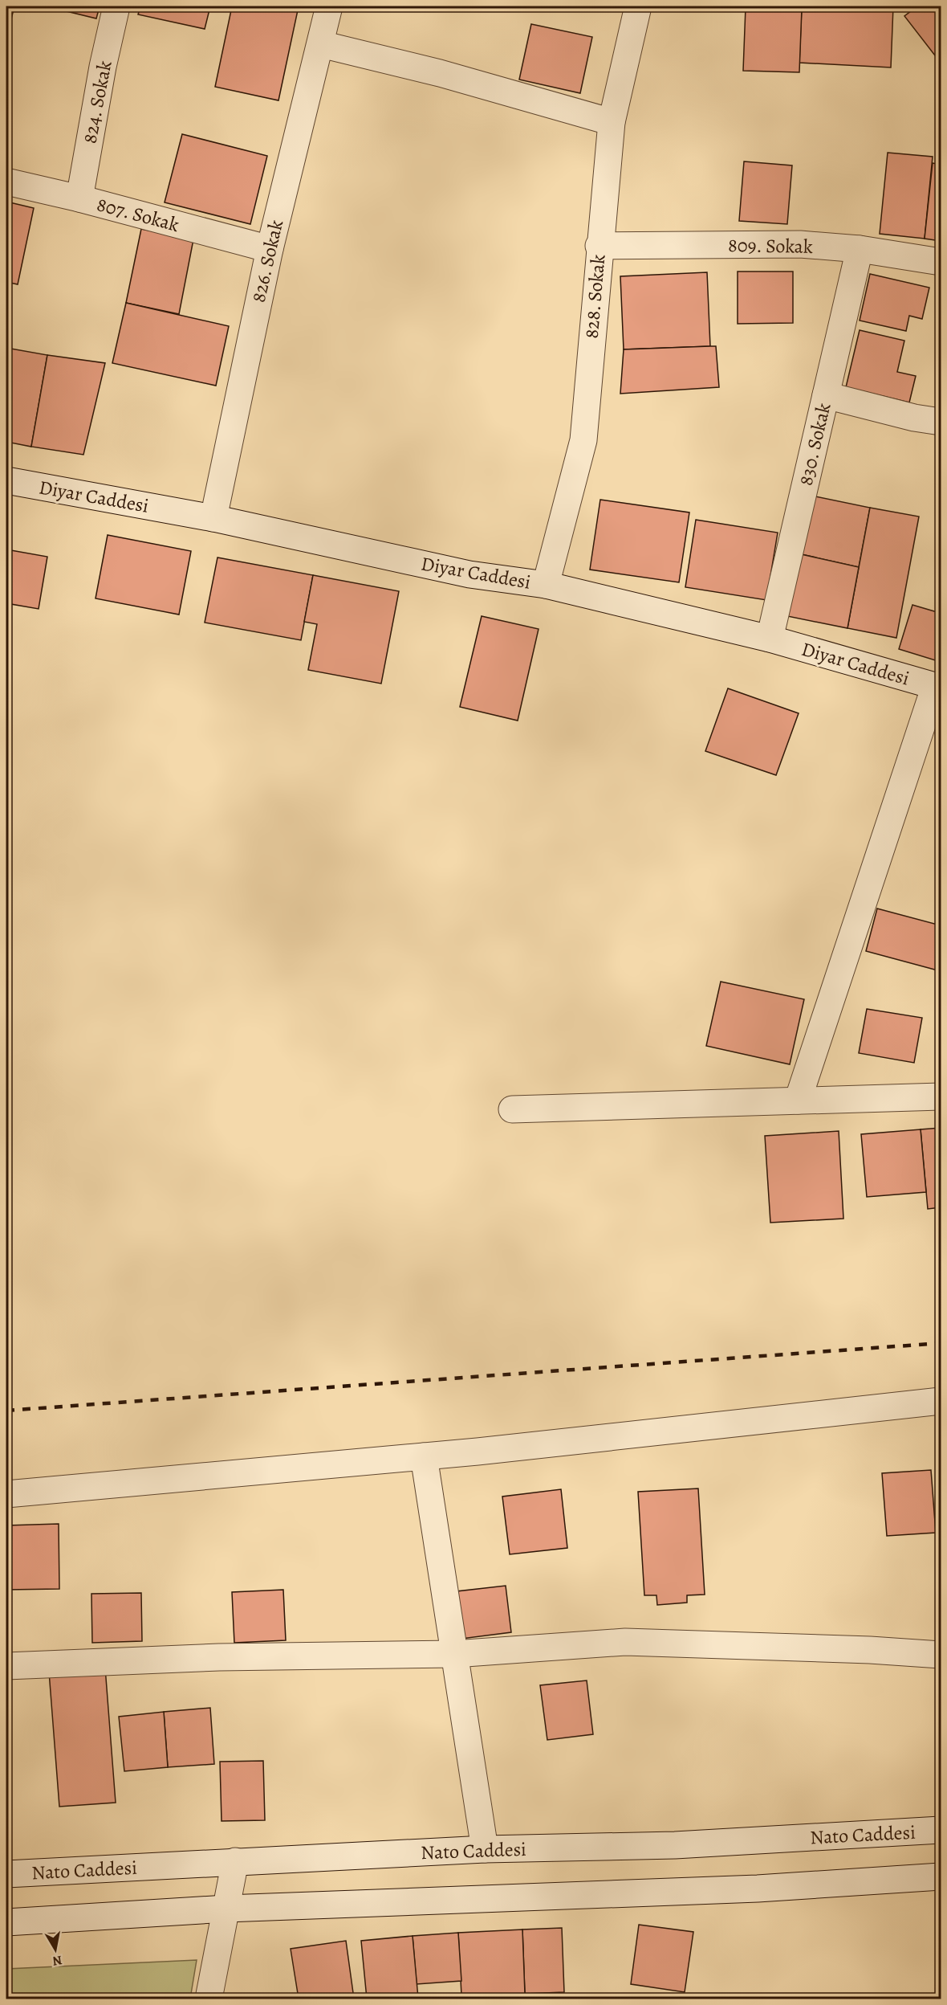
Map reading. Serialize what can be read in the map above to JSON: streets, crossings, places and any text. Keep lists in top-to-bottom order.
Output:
{
  "streets": {
    "street": [
      "824. Sokak",
      "807. Sokak",
      "809. Sokak",
      "826. Sokak",
      "828. Sokak",
      "830. Sokak",
      "Diyar Caddesi",
      "Nato Caddesi"
    ]
  },
  "crossings": [
    ["824. Sokak", "807. Sokak"],
    ["807. Sokak", "826. Sokak"],
    ["809. Sokak", "828. Sokak"],
    ["809. Sokak", "830. Sokak"],
    ["826. Sokak", "Diyar Caddesi"],
    ["828. Sokak", "Diyar Caddesi"],
    ["830. Sokak", "Diyar Caddesi"]
  ],
  "north": "bottom"
}
